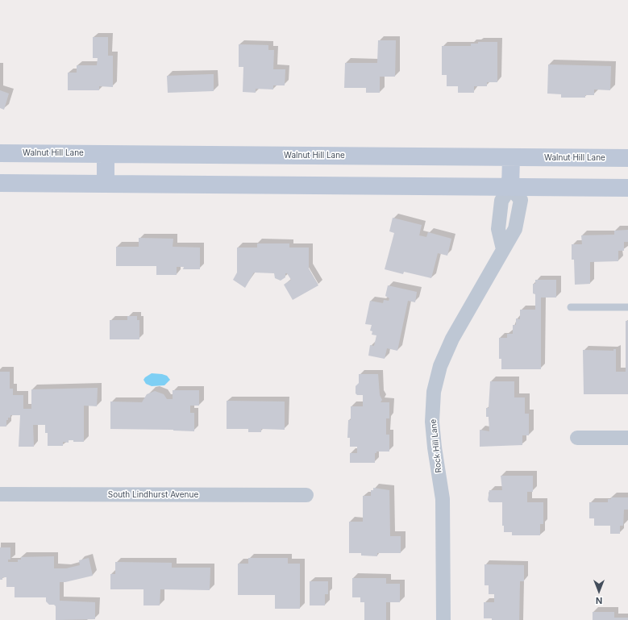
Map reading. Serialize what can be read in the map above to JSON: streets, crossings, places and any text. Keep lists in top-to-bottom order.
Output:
{
  "streets": {
    "main road": ["Walnut Hill Lane"],
    "street": ["Rock Hill Lane", "South Lindhurst Avenue"]
  },
  "north": "bottom"
}
